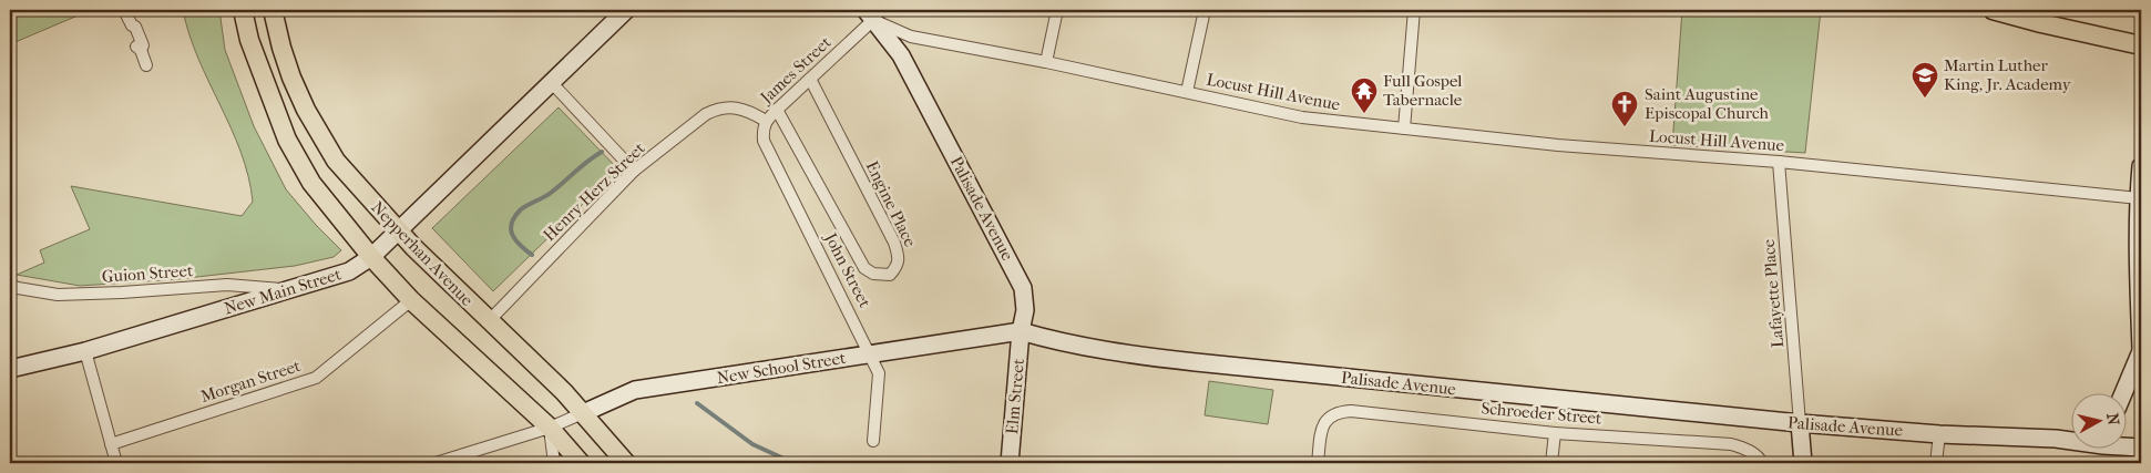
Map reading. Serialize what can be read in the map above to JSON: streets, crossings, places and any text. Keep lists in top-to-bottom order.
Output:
{
  "streets": {
    "main road": ["Nepperhan Avenue"],
    "street": [
      "James Street",
      "Locust Hill Avenue",
      "Henry Herz Street",
      "Engine Place",
      "Palisade Avenue",
      "John Street",
      "Guion Street",
      "New Main Street",
      "Lafayette Place",
      "New School Street",
      "Morgan Street",
      "Elm Street",
      "Schroeder Street"
    ]
  },
  "crossings": [
    ["James Street", "Locust Hill Avenue"],
    ["James Street", "Henry Herz Street"],
    ["James Street", "Engine Place"],
    ["James Street", "Palisade Avenue"],
    ["James Street", "John Street"],
    ["Locust Hill Avenue", "Palisade Avenue"],
    ["Locust Hill Avenue", "Lafayette Place"],
    ["Henry Herz Street", "Nepperhan Avenue"],
    ["Henry Herz Street", "John Street"],
    ["Palisade Avenue", "Lafayette Place"],
    ["Palisade Avenue", "New School Street"],
    ["Palisade Avenue", "Elm Street"],
    ["Nepperhan Avenue", "New Main Street"],
    ["Nepperhan Avenue", "New School Street"],
    ["John Street", "New School Street"],
    ["Guion Street", "New Main Street"],
    ["New School Street", "Elm Street"]
  ],
  "places": {
    "school or university": ["Martin Luther King, Jr. Academy"],
    "temple": ["Full Gospel Tabernacle"],
    "church": ["Saint Augustine Episcopal Church"]
  },
  "north": "right"
}
